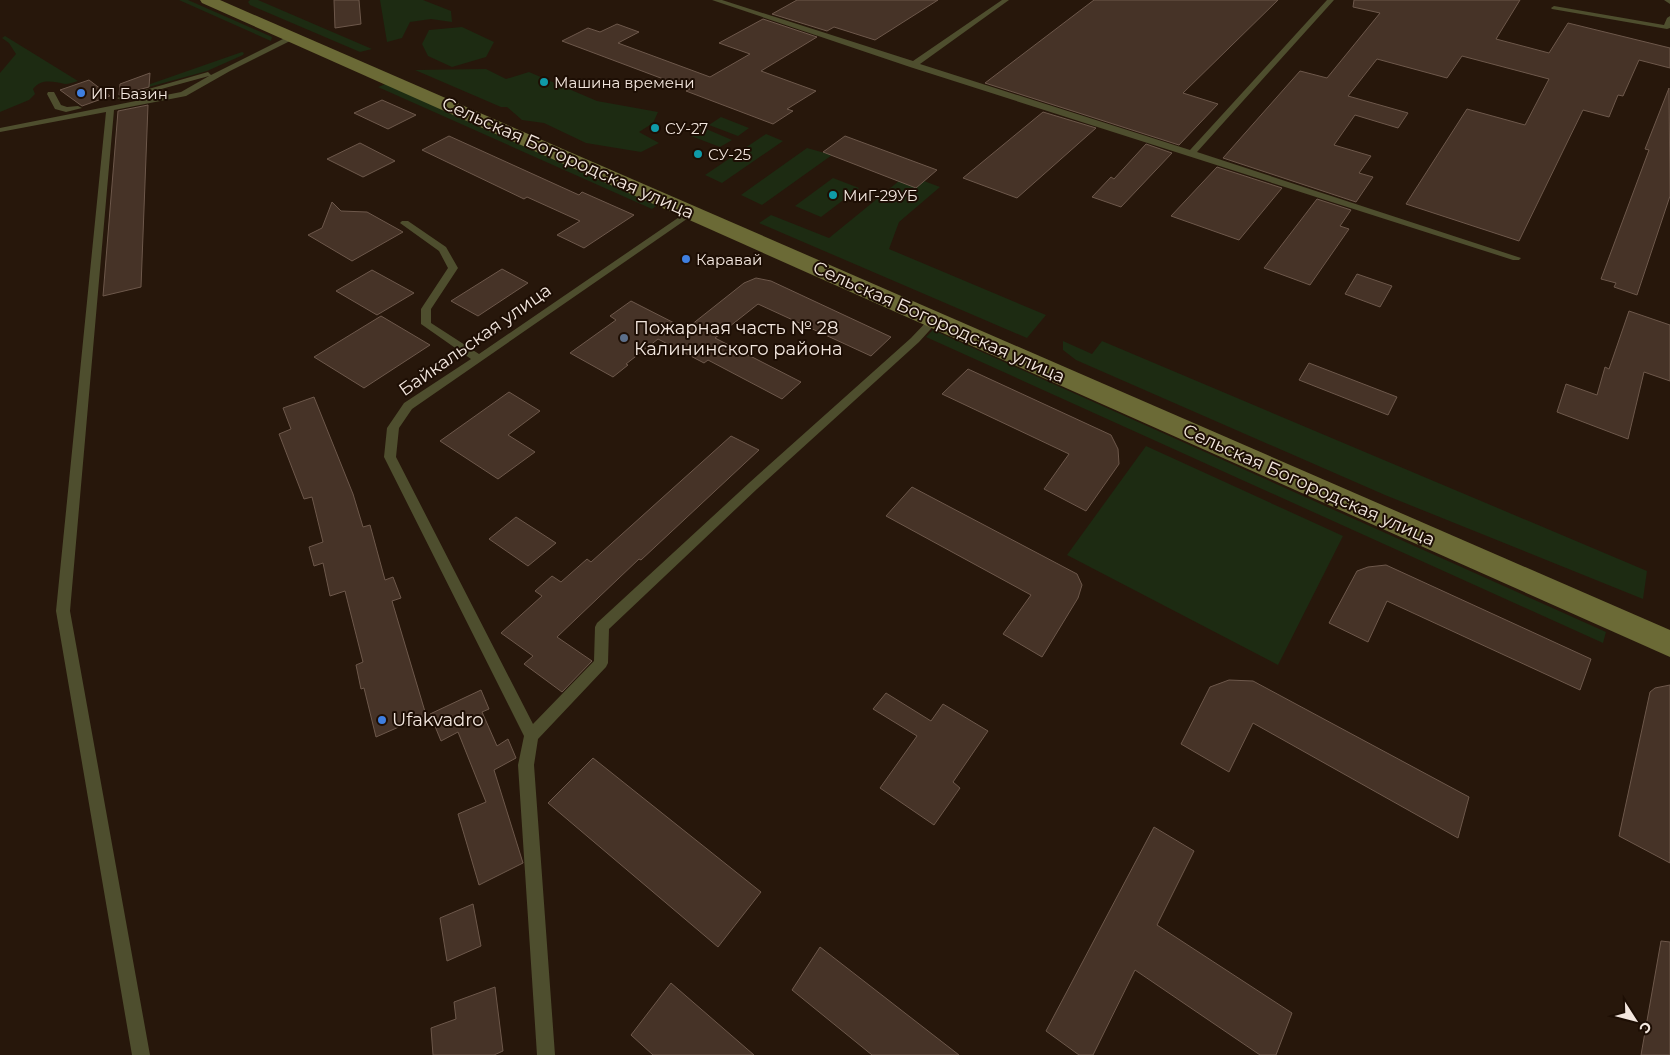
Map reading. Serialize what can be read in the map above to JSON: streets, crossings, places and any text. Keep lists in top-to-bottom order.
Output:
{
  "streets": {
    "main road": ["Сельская Богородская улица"],
    "lane": ["Байкальская улица"]
  },
  "crossings": [
    ["Сельская Богородская улица", "Байкальская улица"]
  ],
  "places": [
    "Машина времени",
    "ИП Базин",
    "СУ-27",
    "СУ-25",
    "МиГ-29УБ",
    "Каравай",
    "Пожарная часть № 28 Калининского района",
    "Ufakvadro"
  ],
  "north": "bottom right"
}
